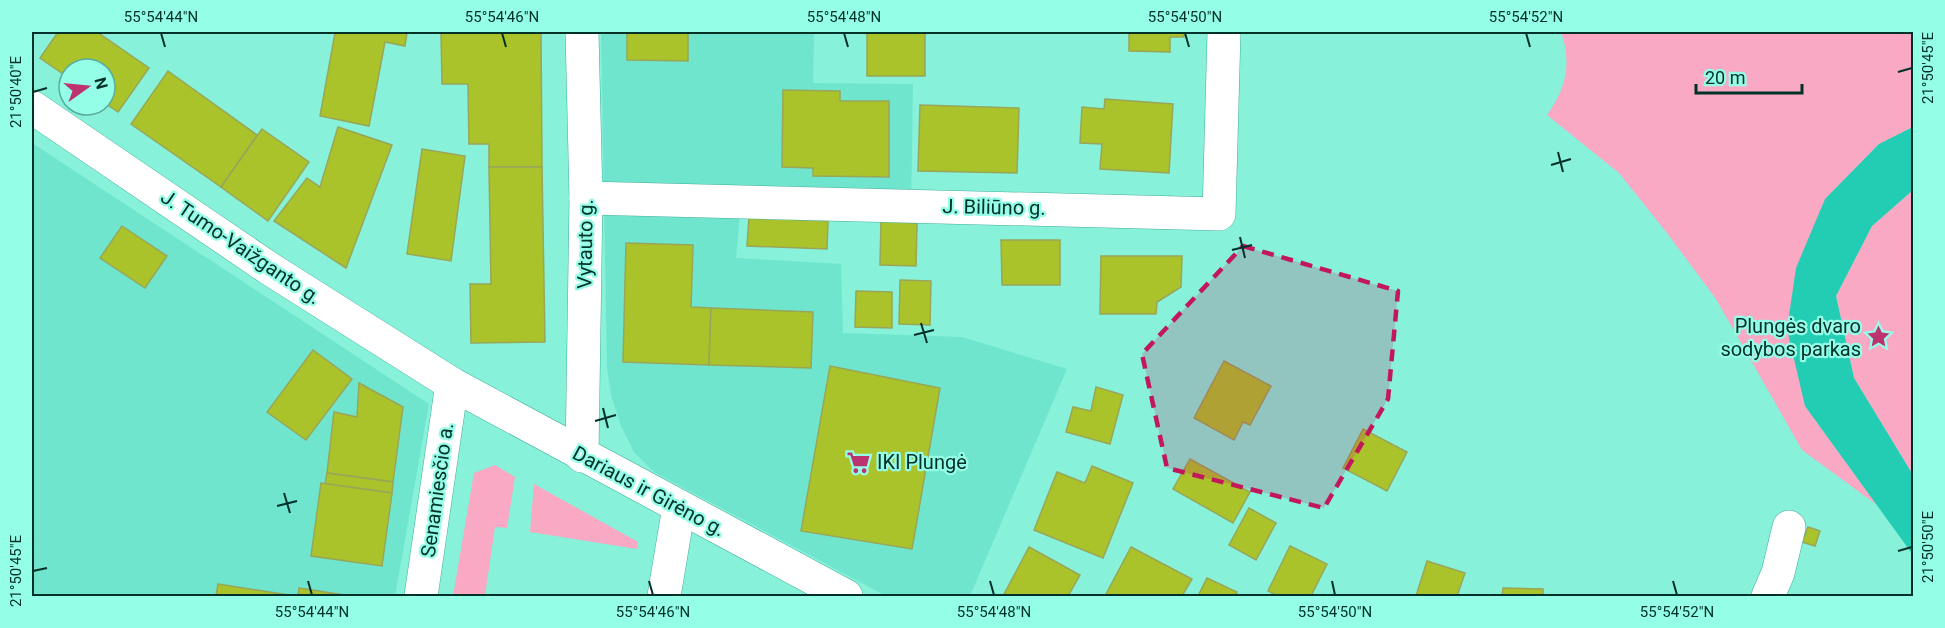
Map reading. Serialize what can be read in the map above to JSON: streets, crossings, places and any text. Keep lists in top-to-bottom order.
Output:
{
  "streets": {
    "main road": [
      "J. Biliūno g.",
      "Vytauto g.",
      "J. Tumo-Vaižganto g.",
      "Senamiesčio a.",
      "Dariaus ir Girėno g."
    ]
  },
  "crossings": [
    ["J. Biliūno g.", "Vytauto g."],
    ["Vytauto g.", "Dariaus ir Girėno g."],
    ["J. Tumo-Vaižganto g.", "Senamiesčio a."],
    ["J. Tumo-Vaižganto g.", "Dariaus ir Girėno g."],
    ["Senamiesčio a.", "Dariaus ir Girėno g."]
  ],
  "places": {
    "place": ["Plungės dvaro sodybos parkas"],
    "supermarket": ["IKI Plungė"]
  },
  "scale_bar": "20 m",
  "north": "right",
  "coordinates": [
    "55°54'44\"N",
    "55°54'46\"N",
    "55°54'48\"N",
    "55°54'50\"N",
    "55°54'52\"N",
    "21°50'45\"E",
    "21°50'40\"E",
    "21°50'50\"E"
  ]
}
